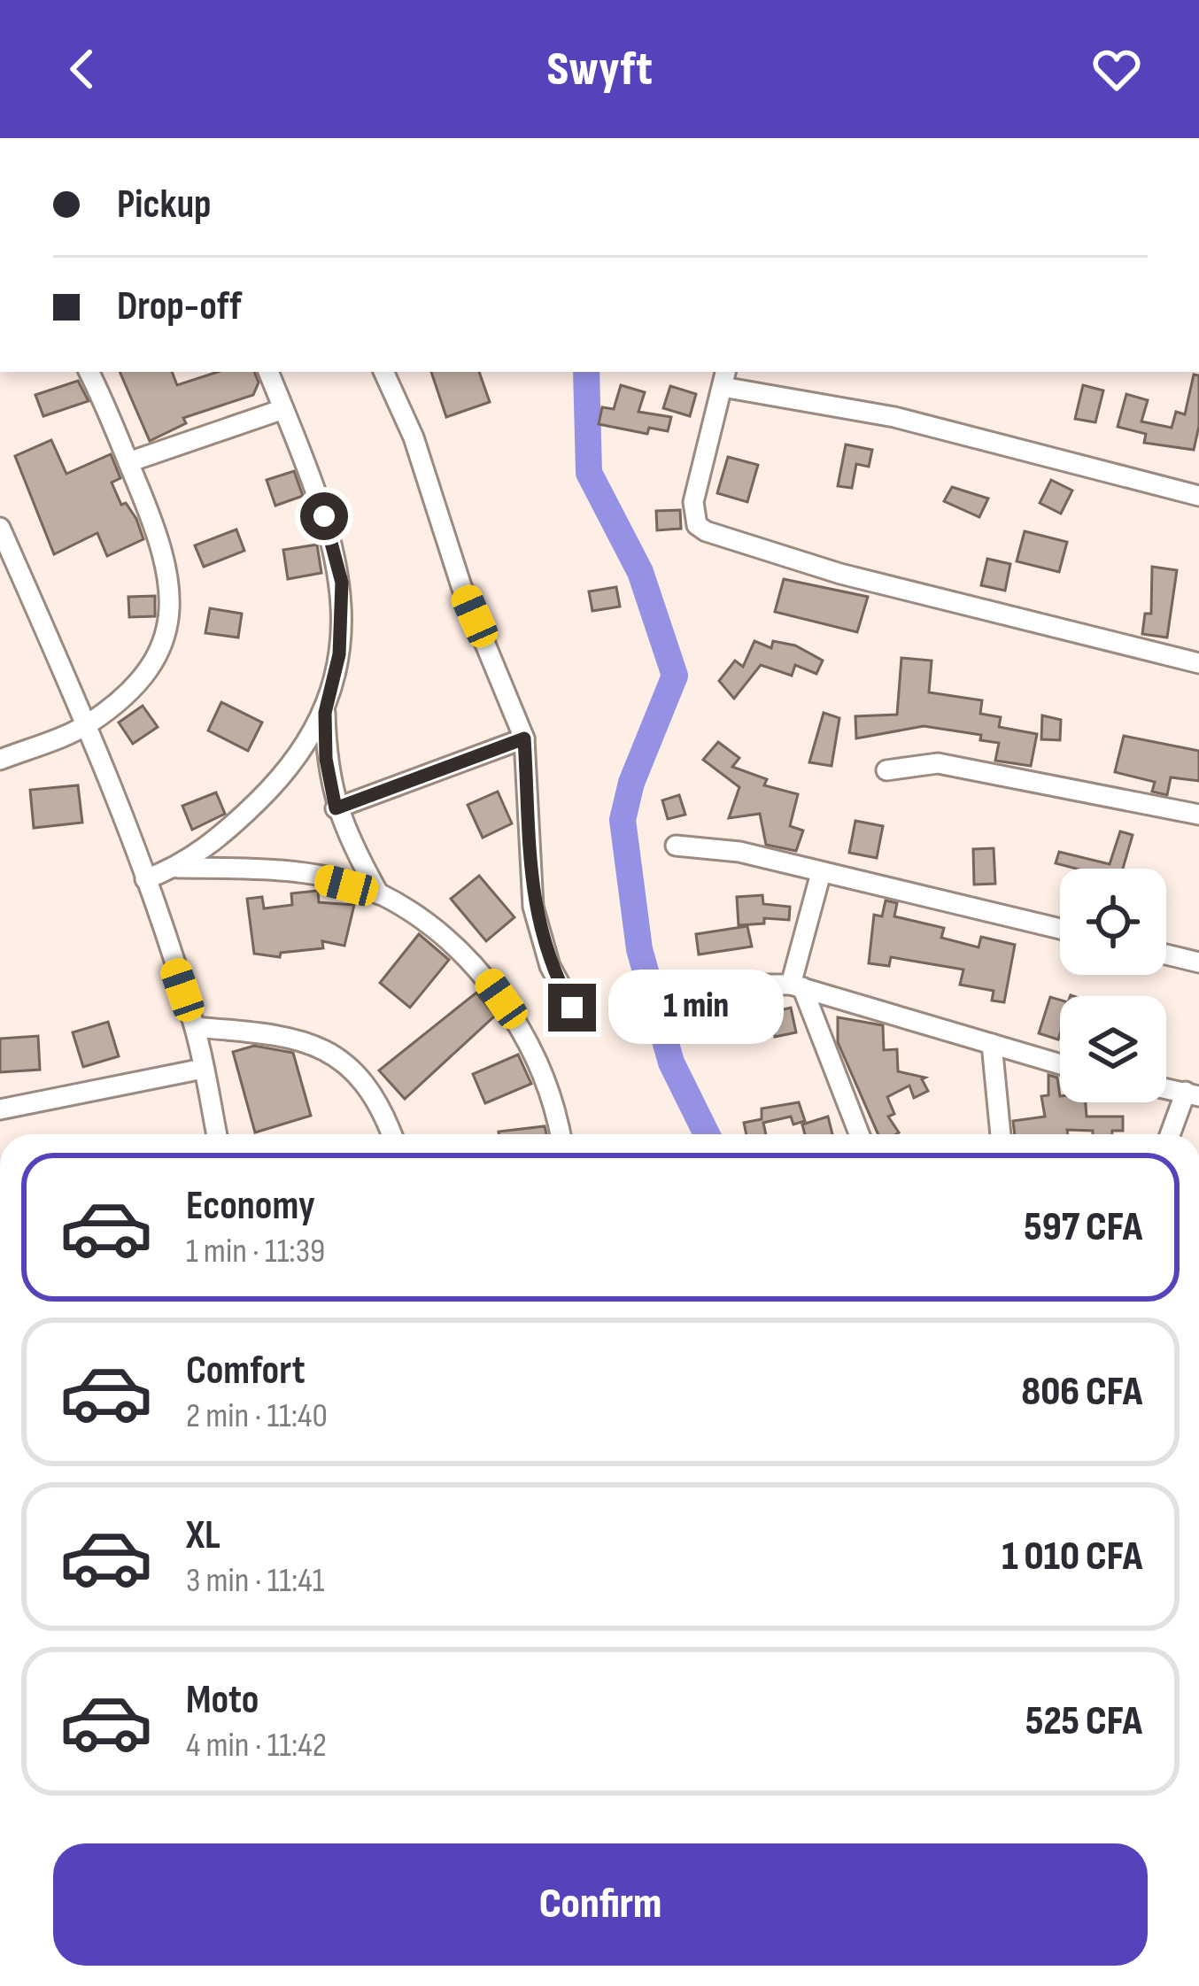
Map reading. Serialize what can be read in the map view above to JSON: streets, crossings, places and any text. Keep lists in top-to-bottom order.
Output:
{
  "page": {
    "header": "Swyft",
    "banner": ["Pickup", "Drop-off"],
    "bubble": "1 min",
    "list": [
      {
        "name": "Economy",
        "note": "1 min · 11:39",
        "value": "597 CFA"
      },
      {
        "name": "Comfort",
        "note": "2 min · 11:40",
        "value": "806 CFA"
      },
      {
        "name": "XL",
        "note": "3 min · 11:41",
        "value": "1 010 CFA"
      },
      {
        "name": "Moto",
        "note": "4 min · 11:42",
        "value": "525 CFA"
      }
    ],
    "buttons": "Confirm"
  }
}
